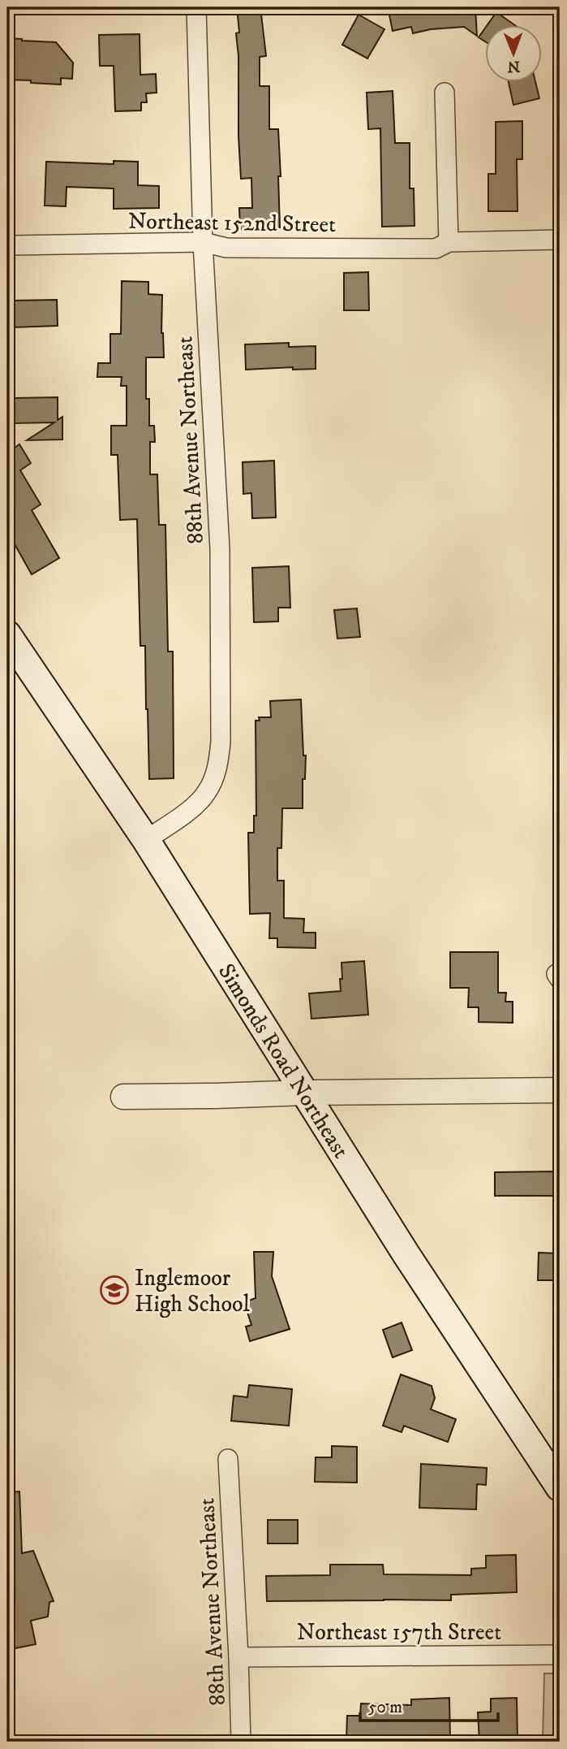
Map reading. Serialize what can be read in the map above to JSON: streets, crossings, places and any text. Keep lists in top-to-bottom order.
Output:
{
  "streets": {
    "main road": ["Simonds Road Northeast"],
    "street": ["Northeast 152nd Street", "88th Avenue Northeast", "Northeast 157th Street"]
  },
  "crossings": [
    ["Northeast 152nd Street", "88th Avenue Northeast"],
    ["88th Avenue Northeast", "Simonds Road Northeast"],
    ["88th Avenue Northeast", "Northeast 157th Street"]
  ],
  "places": {
    "school or university": ["Inglemoor High School"]
  },
  "scale_bar": "50 m",
  "north": "bottom"
}
